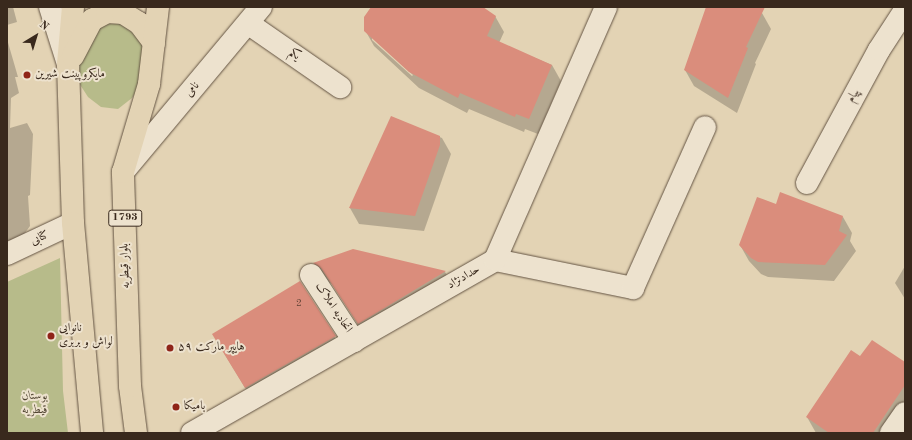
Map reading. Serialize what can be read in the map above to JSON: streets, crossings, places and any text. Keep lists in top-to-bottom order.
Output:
{
  "streets": {
    "main road": ["1793", "بلوار قیطریه"],
    "street": [
      "یکم",
      "نامی",
      "پیام",
      "کتابی",
      "حدادنژاد",
      "اتحادیه املاک"
    ]
  },
  "crossings": [
    ["یکم", "نامی"],
    ["نامی", "بلوار قیطریه"],
    ["حدادنژاد", "اتحادیه املاک"]
  ],
  "parks": ["بوستان قیطریه"],
  "places": [
    "مایکروپینت شیرین",
    "نانوایی لواش و بربری",
    "هایپر مارکت ۵۹",
    "بامیکا"
  ],
  "house_numbers": ["2"],
  "north": "top right"
}
